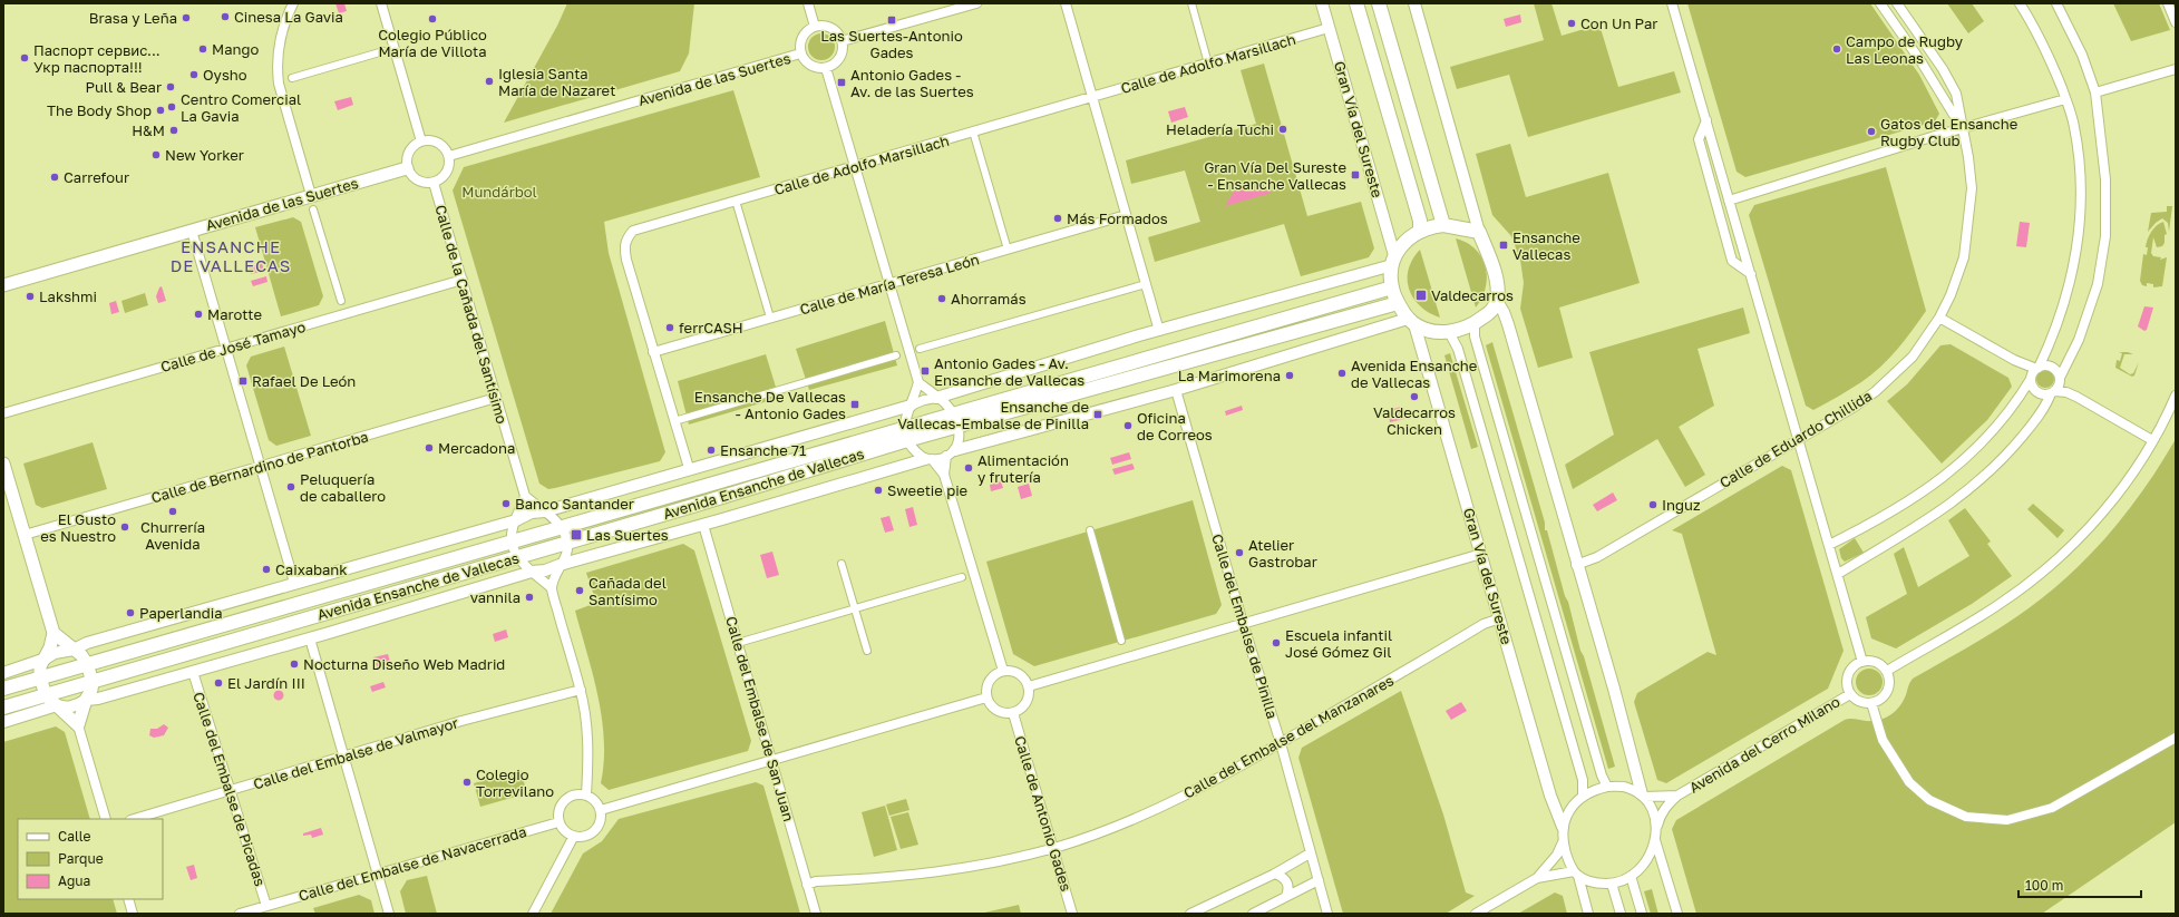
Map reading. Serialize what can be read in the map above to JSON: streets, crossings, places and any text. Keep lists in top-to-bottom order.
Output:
{
  "streets": {
    "main road": ["Avenida de las Suertes", "Avenida Ensanche de Vallecas"],
    "street": [
      "Calle de Adolfo Marsillach",
      "Gran Vía del Sureste",
      "Calle de María Teresa León",
      "Calle de la Cañada del Santísimo",
      "Calle de José Tamayo",
      "Calle de Eduardo Chillida",
      "Calle de Bernardino de Pantorba",
      "Calle del Embalse de Pinilla",
      "Calle del Embalse de San Juan",
      "Calle del Embalse del Manzanares",
      "Avenida del Cerro Milano",
      "Calle del Embalse de Valmayor",
      "Calle del Embalse de Picadas",
      "Calle de Antonio Gades",
      "Calle del Embalse de Navacerrada"
    ]
  },
  "crossings": [
    ["Calle de Adolfo Marsillach", "Gran Vía del Sureste"],
    ["Calle de Adolfo Marsillach", "Calle de María Teresa León"],
    ["Avenida de las Suertes", "Calle de la Cañada del Santísimo"],
    ["Gran Vía del Sureste", "Avenida Ensanche de Vallecas"],
    ["Gran Vía del Sureste", "Calle del Embalse del Manzanares"],
    ["Gran Vía del Sureste", "Avenida del Cerro Milano"],
    ["Calle de la Cañada del Santísimo", "Calle de José Tamayo"],
    ["Calle de la Cañada del Santísimo", "Calle de Bernardino de Pantorba"],
    ["Avenida Ensanche de Vallecas", "Calle del Embalse de Pinilla"],
    ["Avenida Ensanche de Vallecas", "Calle del Embalse de San Juan"],
    ["Avenida Ensanche de Vallecas", "Calle del Embalse de Picadas"],
    ["Calle del Embalse de Pinilla", "Calle del Embalse del Manzanares"],
    ["Calle del Embalse de San Juan", "Calle del Embalse del Manzanares"],
    ["Calle del Embalse del Manzanares", "Calle de Antonio Gades"],
    ["Calle del Embalse de Valmayor", "Calle del Embalse de Picadas"],
    ["Calle del Embalse de Picadas", "Calle del Embalse de Navacerrada"]
  ],
  "districts": ["ENSANCHE DE VALLECAS"],
  "parks": ["Mundárbol"],
  "places": {
    "other": [
      "Cinesa La Gavia",
      "Brasa y Leña",
      "Colegio Público María de Villota",
      "Con Un Par",
      "Mango",
      "Campo de Rugby Las Leonas",
      "Паспорт сервис... Укр паспорта!!!",
      "Oysho",
      "Iglesia Santa María de Nazaret",
      "Pull & Bear",
      "Centro Comercial La Gavia",
      "The Body Shop",
      "Heladería Tuchi",
      "H&M",
      "Gatos del Ensanche Rugby Club",
      "New Yorker",
      "Carrefour",
      "Más Formados",
      "Lakshmi",
      "Ahorramás",
      "Marotte",
      "ferrCASH",
      "Avenida Ensanche de Vallecas",
      "La Marimorena",
      "Valdecarros Chicken",
      "Oficina de Correos",
      "Mercadona",
      "Ensanche 71",
      "Alimentación y frutería",
      "Peluquería de caballero",
      "Sweetie pie",
      "Banco Santander",
      "Inguz",
      "Churrería Avenida",
      "El Gusto es Nuestro",
      "Atelier Gastrobar",
      "Caixabank",
      "Cañada del Santísimo",
      "vannila",
      "Paperlandia",
      "Escuela infantil José Gómez Gil",
      "Nocturna Diseño Web Madrid",
      "El Jardín III",
      "Colegio Torrevilano"
    ],
    "transit": [
      "Las Suertes-Antonio Gades",
      "Antonio Gades - Av. de las Suertes",
      "Gran Vía Del Sureste - Ensanche Vallecas",
      "Ensanche Vallecas",
      "Valdecarros",
      "Antonio Gades - Av. Ensanche de Vallecas",
      "Rafael De León",
      "Ensanche De Vallecas - Antonio Gades",
      "Ensanche de Vallecas-Embalse de Pinilla",
      "Las Suertes"
    ]
  },
  "legend": ["Calle", "Parque", "Agua"],
  "scale_bar": "100 m"
}
